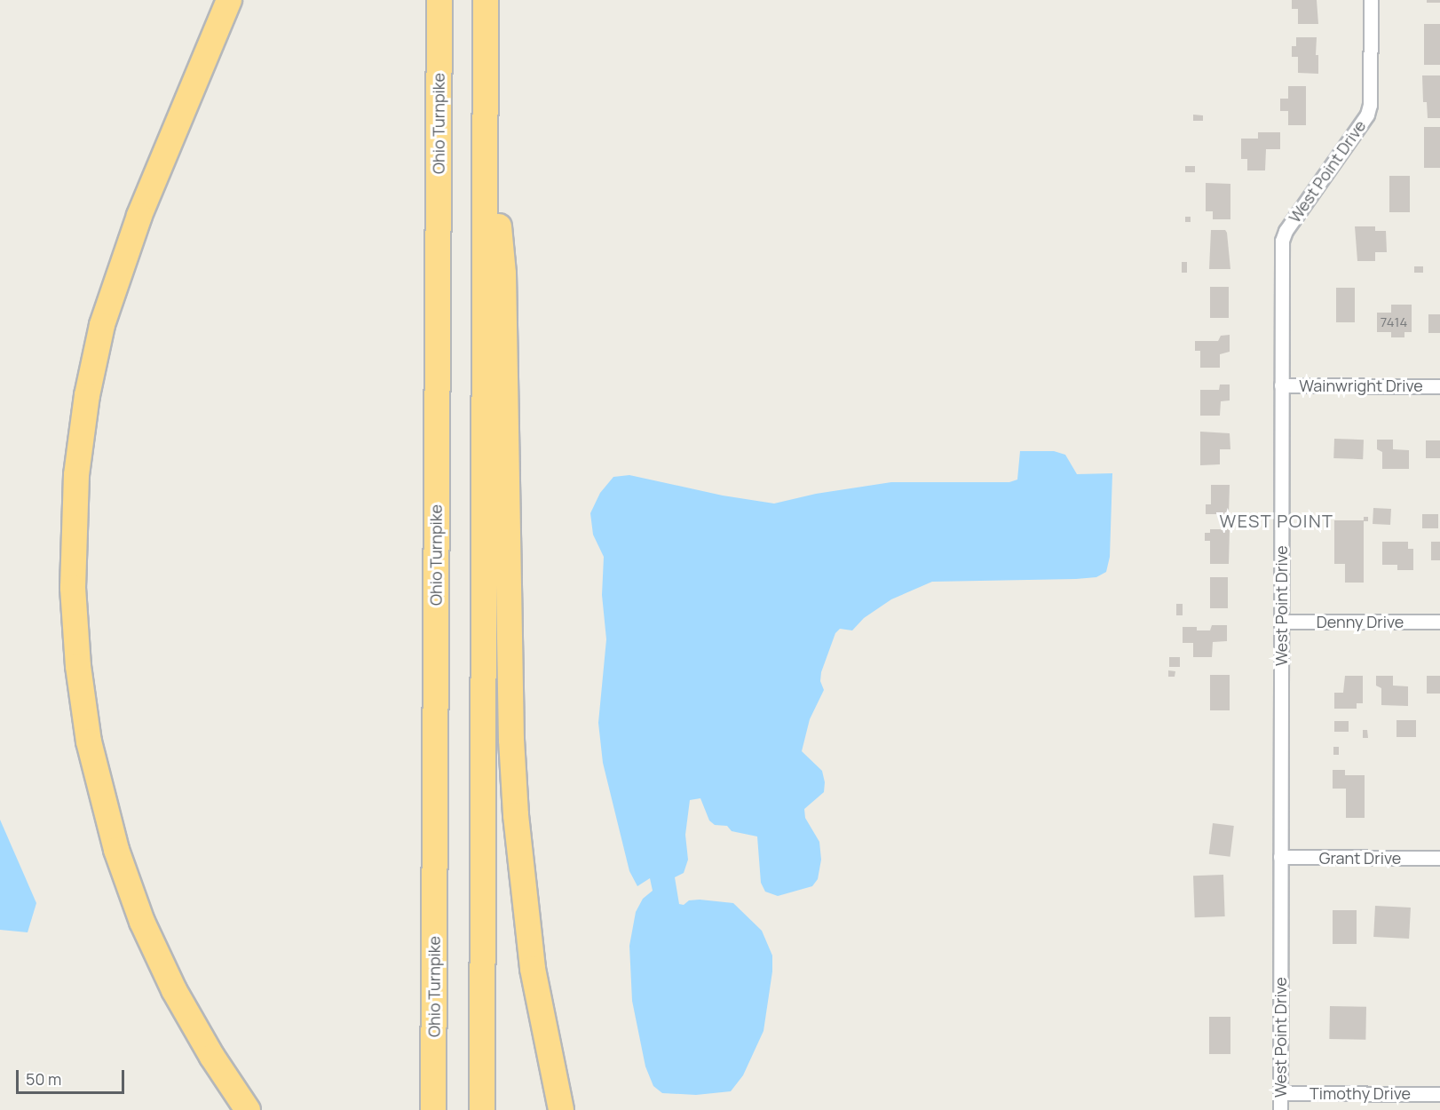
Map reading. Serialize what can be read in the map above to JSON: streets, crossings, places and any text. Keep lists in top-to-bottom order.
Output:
{
  "streets": {
    "highway": ["Ohio Turnpike"],
    "street": [
      "West Point Drive",
      "Wainwright Drive",
      "Denny Drive",
      "Grant Drive",
      "Timothy Drive"
    ]
  },
  "crossings": [
    ["West Point Drive", "Wainwright Drive"],
    ["West Point Drive", "Denny Drive"],
    ["West Point Drive", "Grant Drive"],
    ["West Point Drive", "Timothy Drive"]
  ],
  "districts": ["WEST POINT"],
  "house_numbers": ["7414"],
  "scale_bar": "50 m"
}
